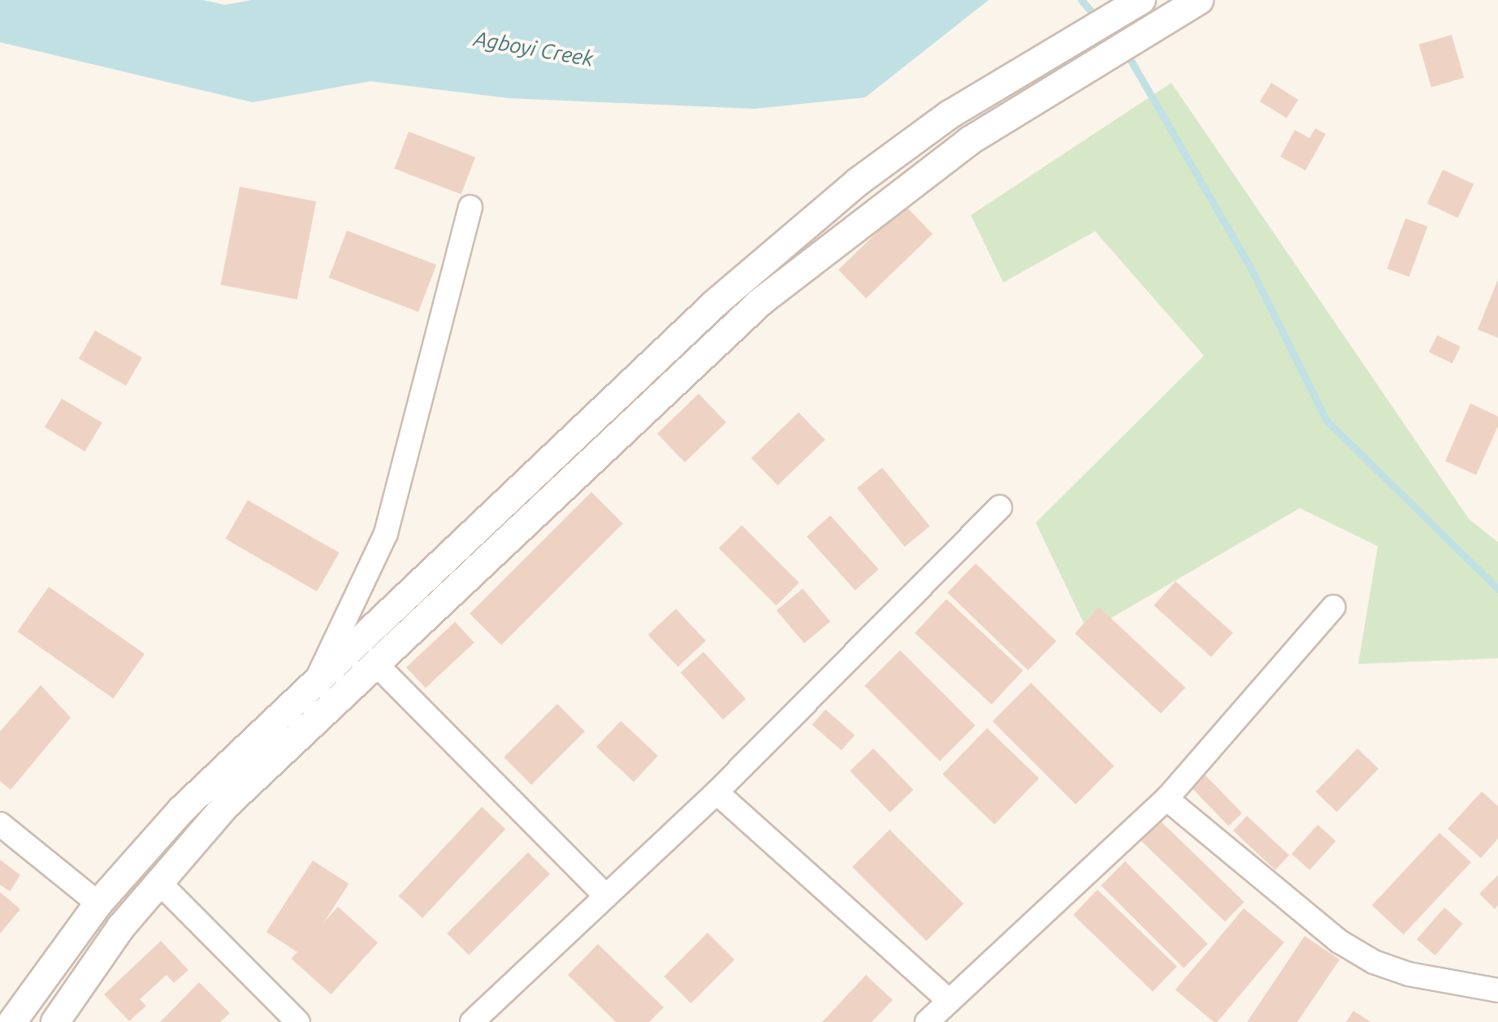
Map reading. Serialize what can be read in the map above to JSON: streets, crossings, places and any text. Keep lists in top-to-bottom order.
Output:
{
  "water": ["Agboyi Creek"]
}
